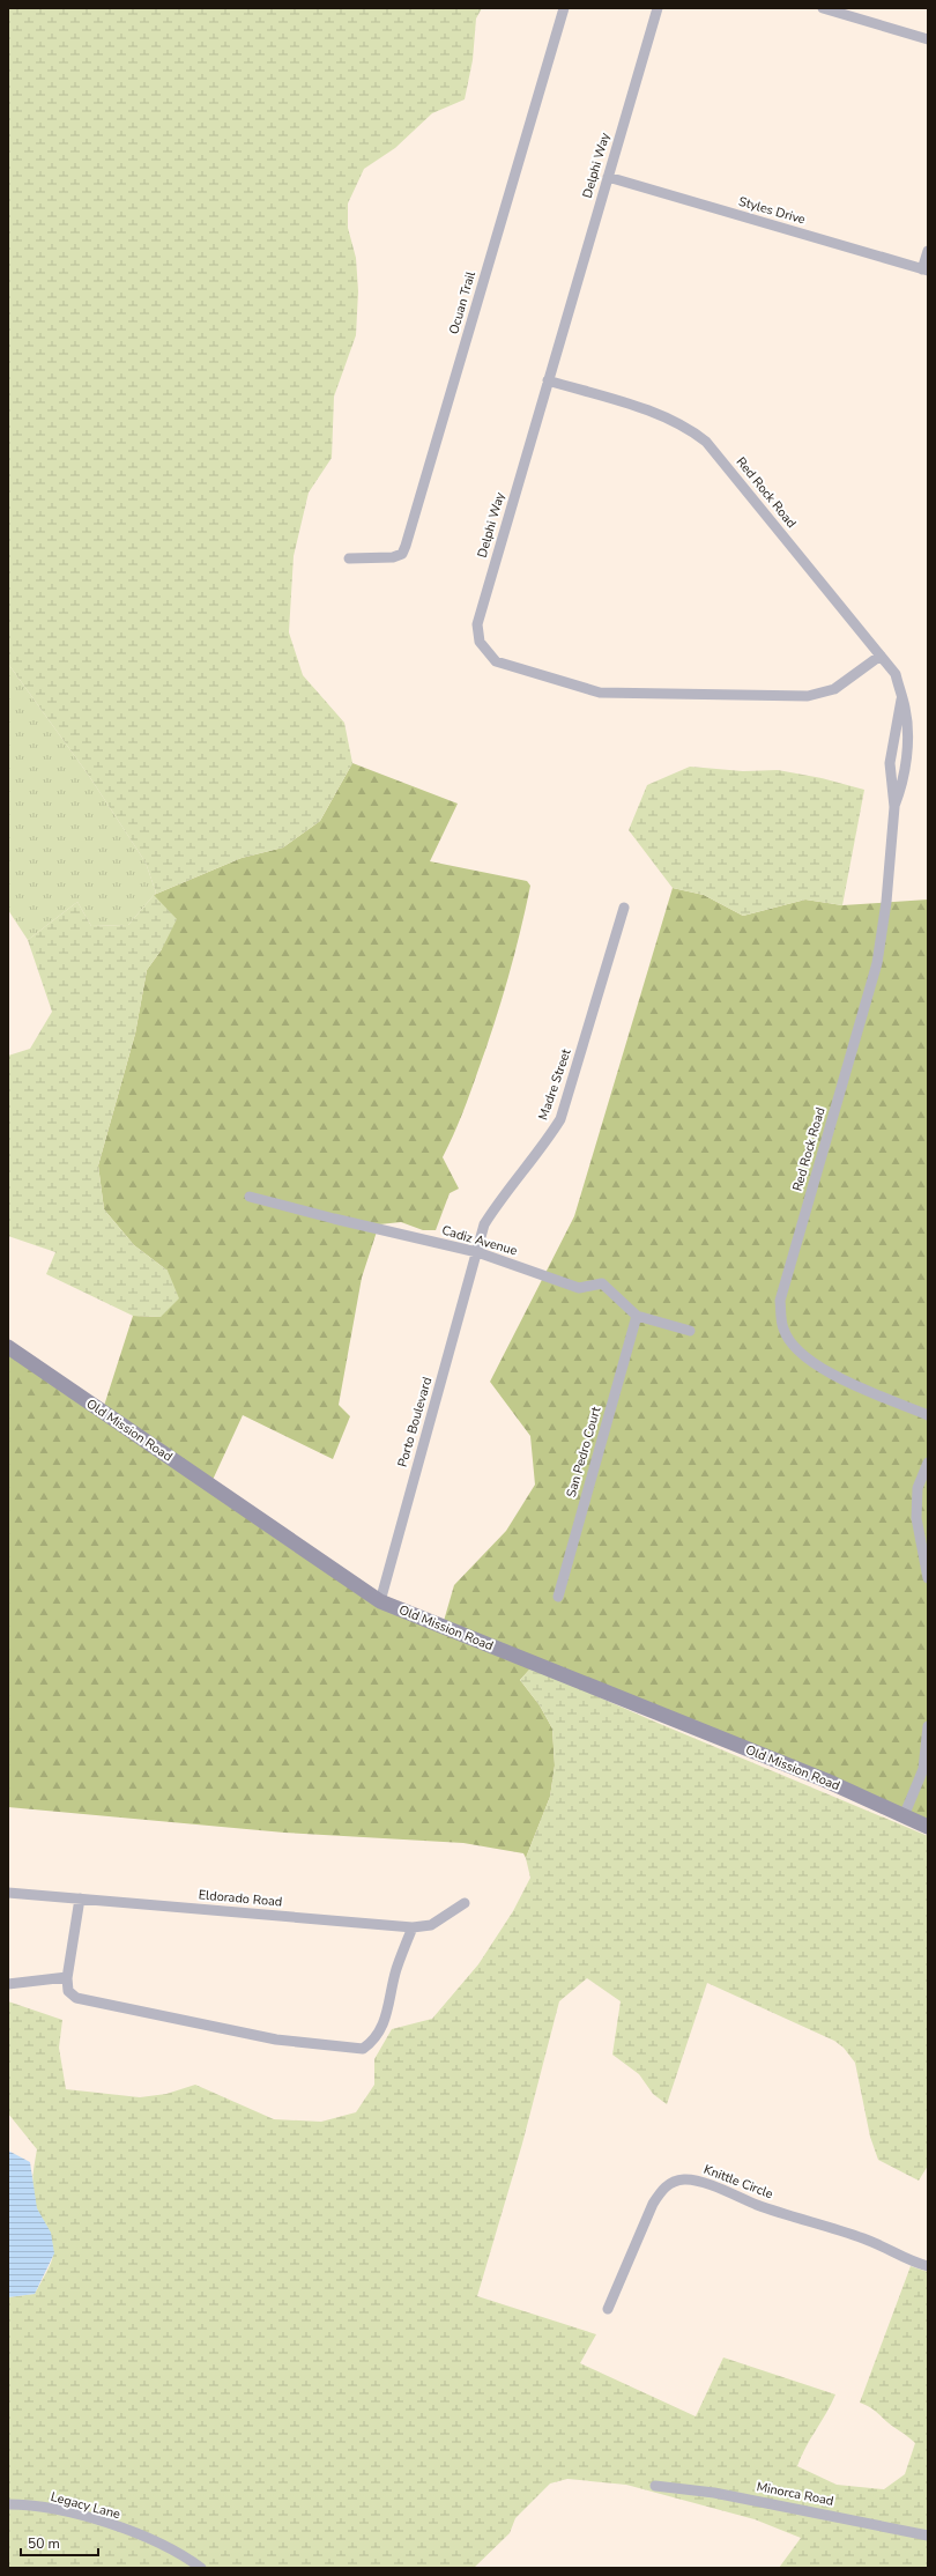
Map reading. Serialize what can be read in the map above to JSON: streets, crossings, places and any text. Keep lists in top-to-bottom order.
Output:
{
  "streets": {
    "street": [
      "Delphi Way",
      "Styles Drive",
      "Ocuan Trail",
      "Red Rock Road",
      "Madre Street",
      "Cadiz Avenue",
      "Porto Boulevard",
      "Old Mission Road",
      "San Pedro Court",
      "Eldorado Road",
      "Knittle Circle",
      "Minorca Road",
      "Legacy Lane"
    ]
  },
  "crossings": [
    ["Delphi Way", "Styles Drive"],
    ["Delphi Way", "Red Rock Road"],
    ["Madre Street", "Cadiz Avenue"],
    ["Madre Street", "Porto Boulevard"],
    ["Cadiz Avenue", "Porto Boulevard"],
    ["Cadiz Avenue", "San Pedro Court"],
    ["Porto Boulevard", "Old Mission Road"]
  ],
  "scale_bar": "50 m"
}
